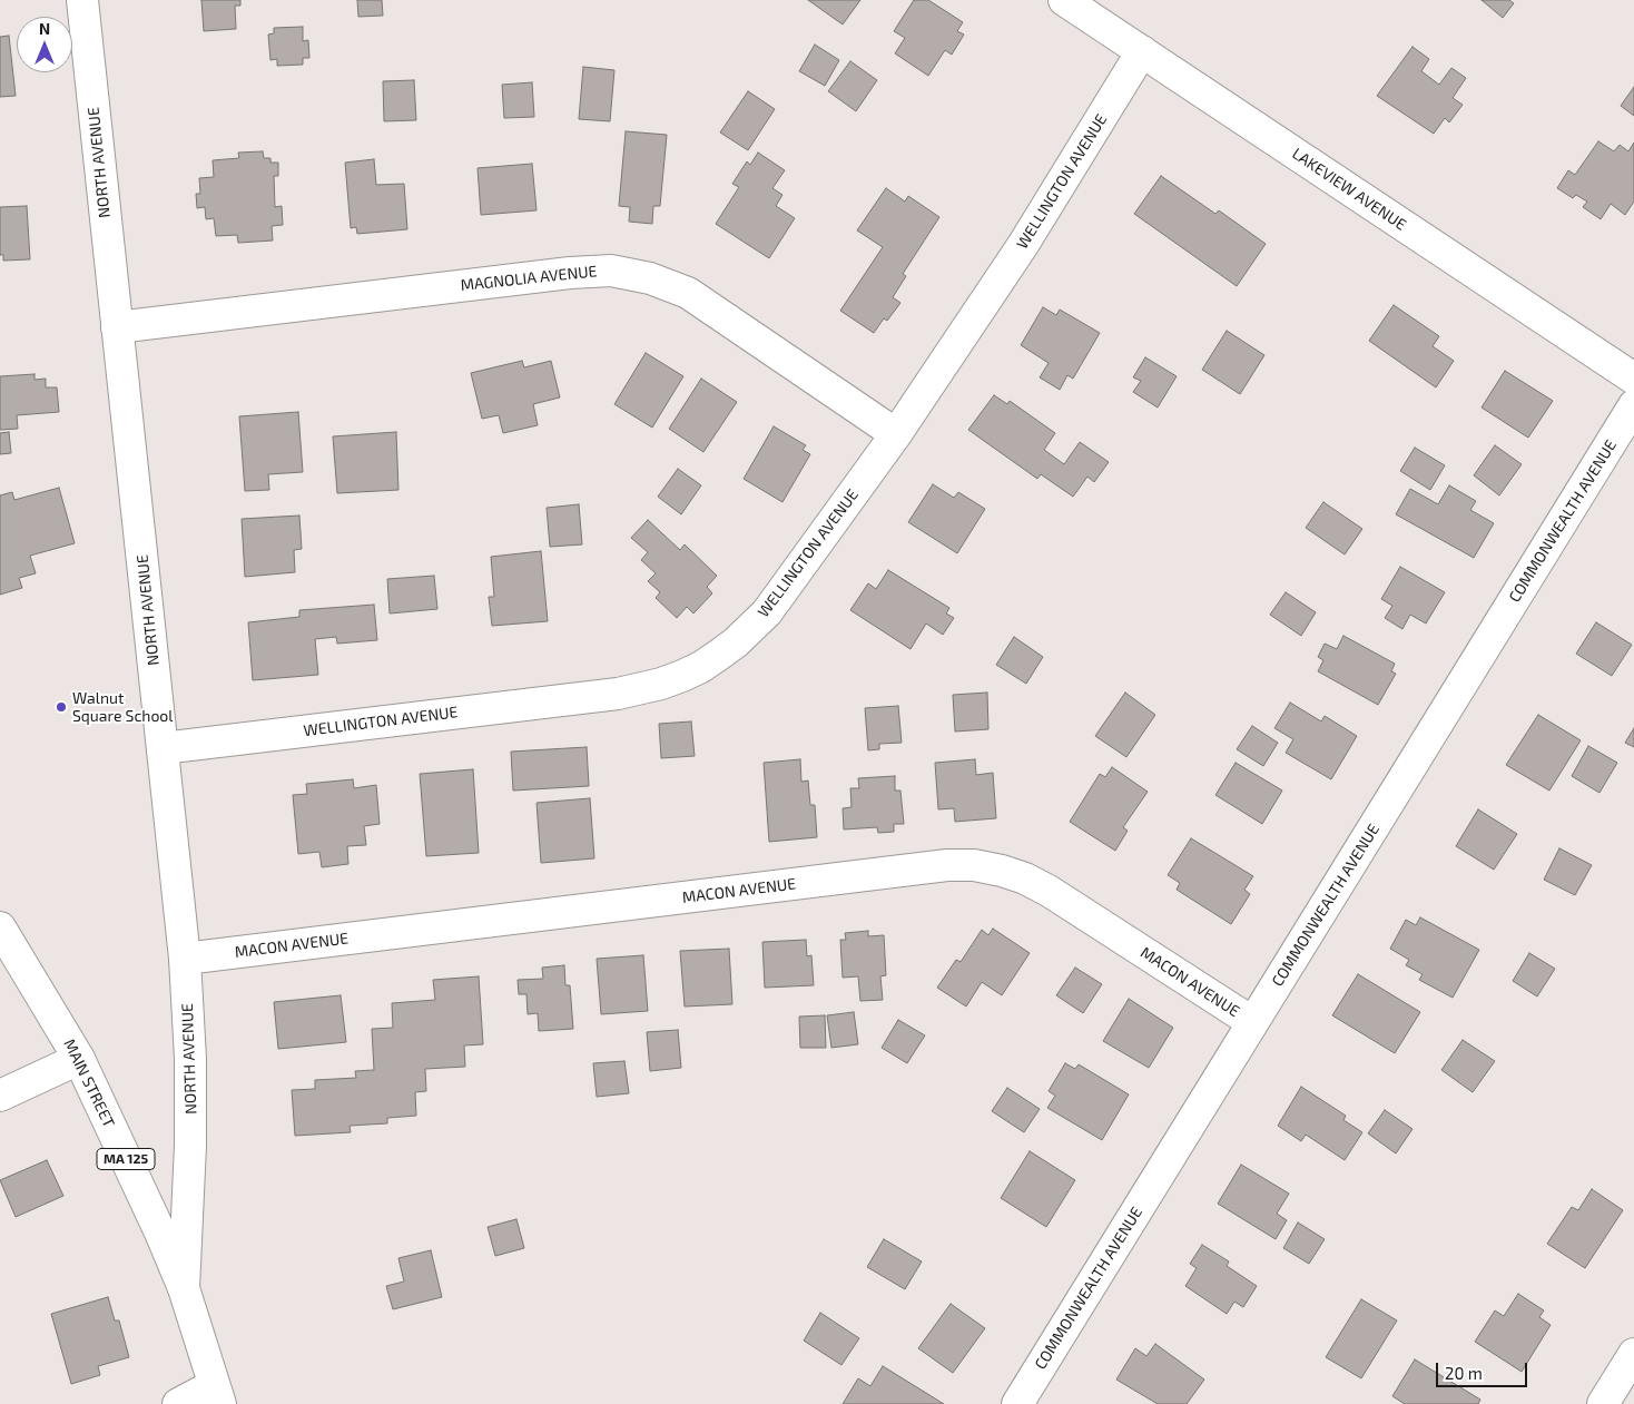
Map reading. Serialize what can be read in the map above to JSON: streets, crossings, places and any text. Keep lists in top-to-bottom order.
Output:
{
  "streets": {
    "street": [
      "NORTH AVENUE",
      "WELLINGTON AVENUE",
      "LAKEVIEW AVENUE",
      "MAGNOLIA AVENUE",
      "COMMONWEALTH AVENUE",
      "MACON AVENUE",
      "MAIN STREET",
      "MA 125"
    ]
  },
  "crossings": [
    ["NORTH AVENUE", "WELLINGTON AVENUE"],
    ["NORTH AVENUE", "MAGNOLIA AVENUE"],
    ["NORTH AVENUE", "MACON AVENUE"],
    ["NORTH AVENUE", "MAIN STREET"],
    ["WELLINGTON AVENUE", "LAKEVIEW AVENUE"],
    ["WELLINGTON AVENUE", "MAGNOLIA AVENUE"],
    ["COMMONWEALTH AVENUE", "MACON AVENUE"]
  ],
  "places": ["Walnut Square School"],
  "scale_bar": "20 m",
  "north": "top"
}
